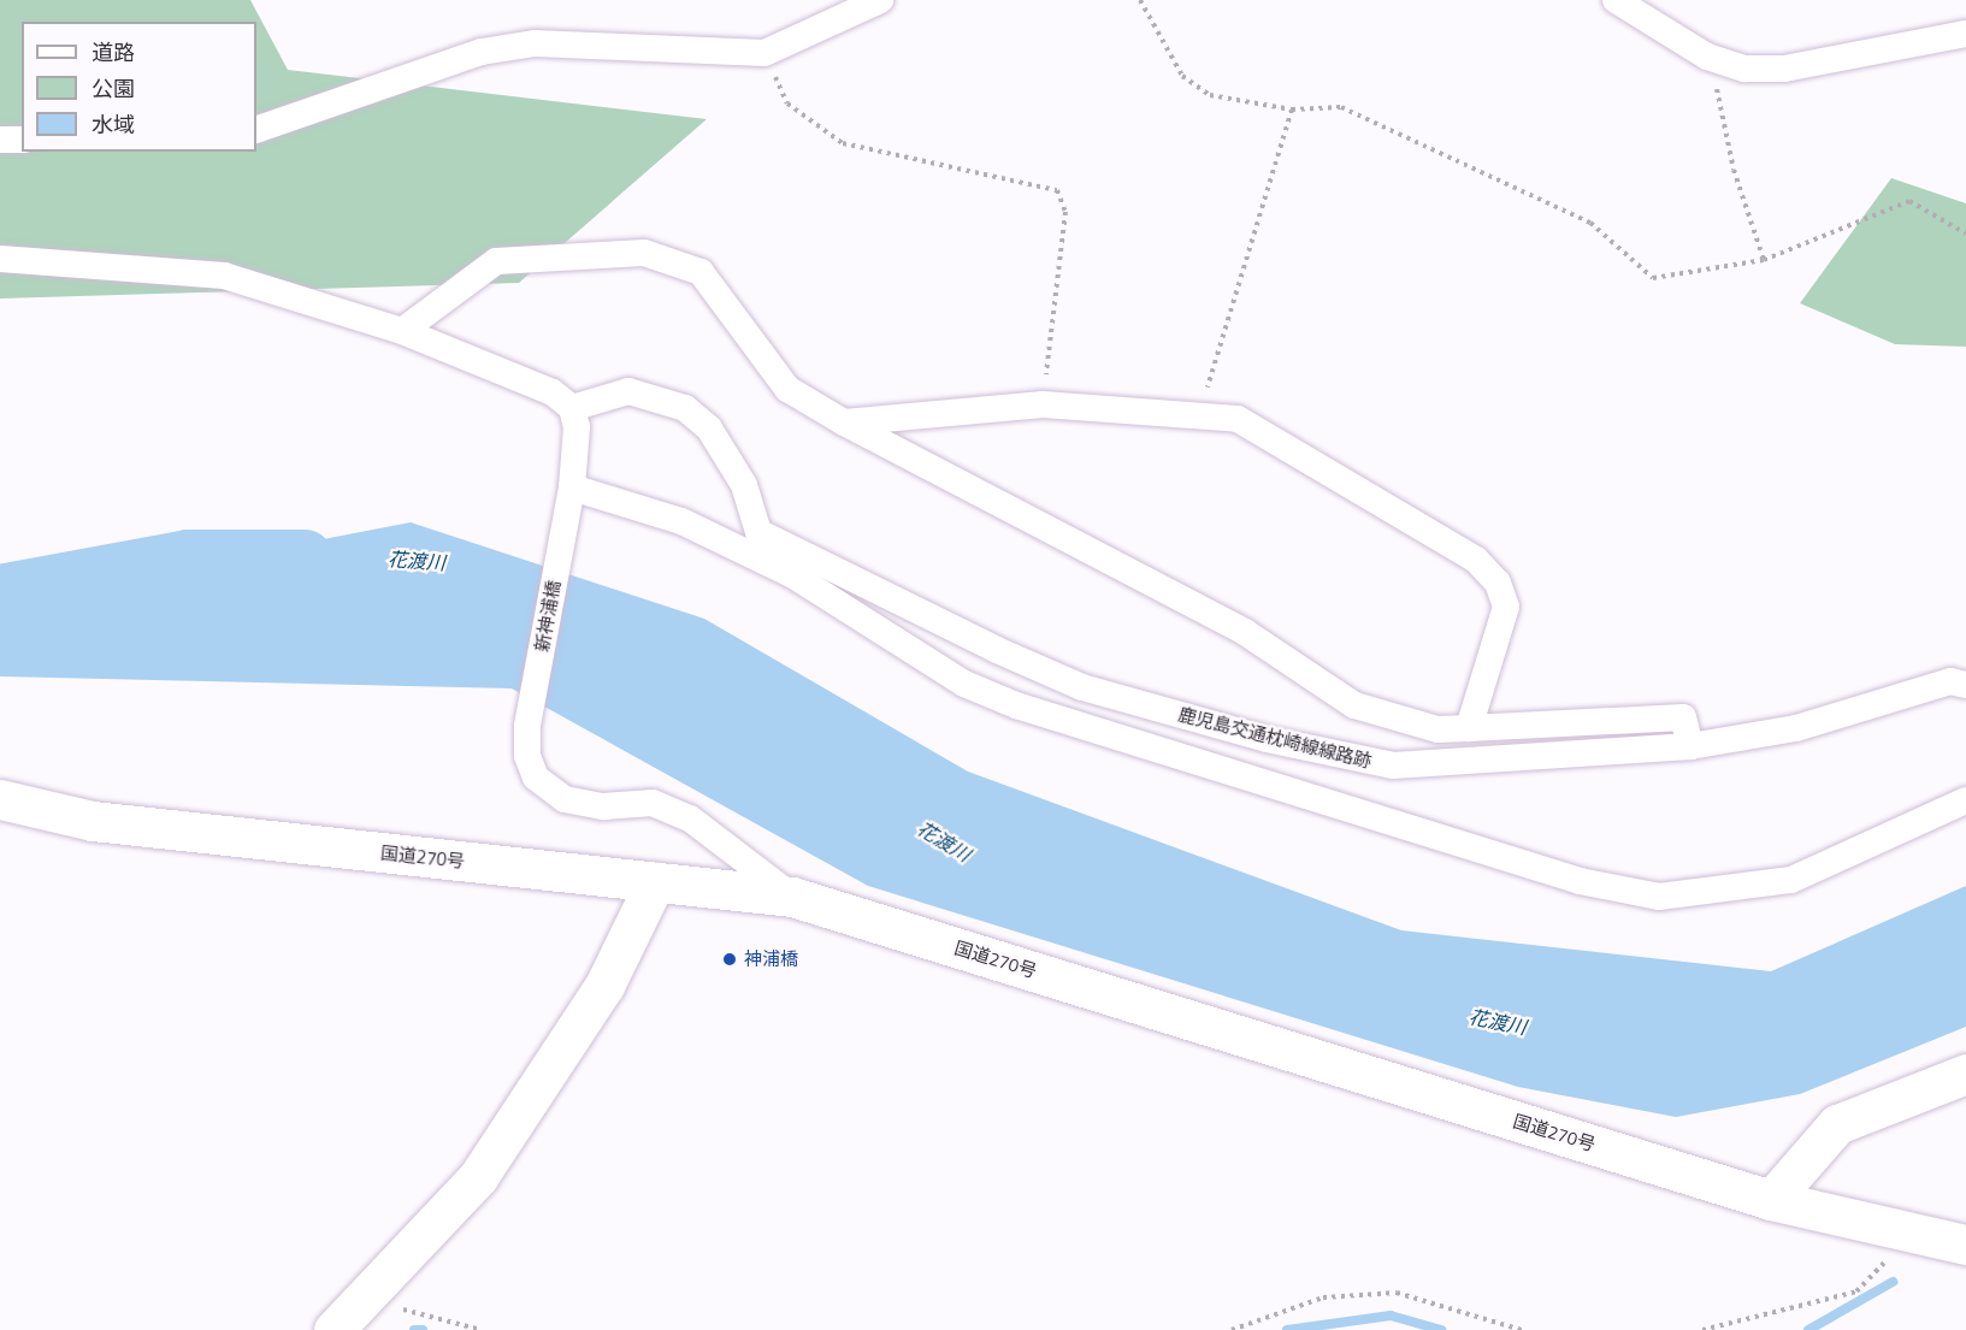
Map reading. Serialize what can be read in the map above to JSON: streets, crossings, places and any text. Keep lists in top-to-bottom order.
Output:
{
  "streets": {
    "main road": ["国道270号"],
    "street": ["新神浦橋", "鹿児島交通枕崎線線路跡"]
  },
  "crossings": [
    ["新神浦橋", "鹿児島交通枕崎線線路跡"],
    ["新神浦橋", "国道270号"]
  ],
  "water": ["花渡川"],
  "places": ["神浦橋"],
  "legend": ["道路", "公園", "水域"]
}
